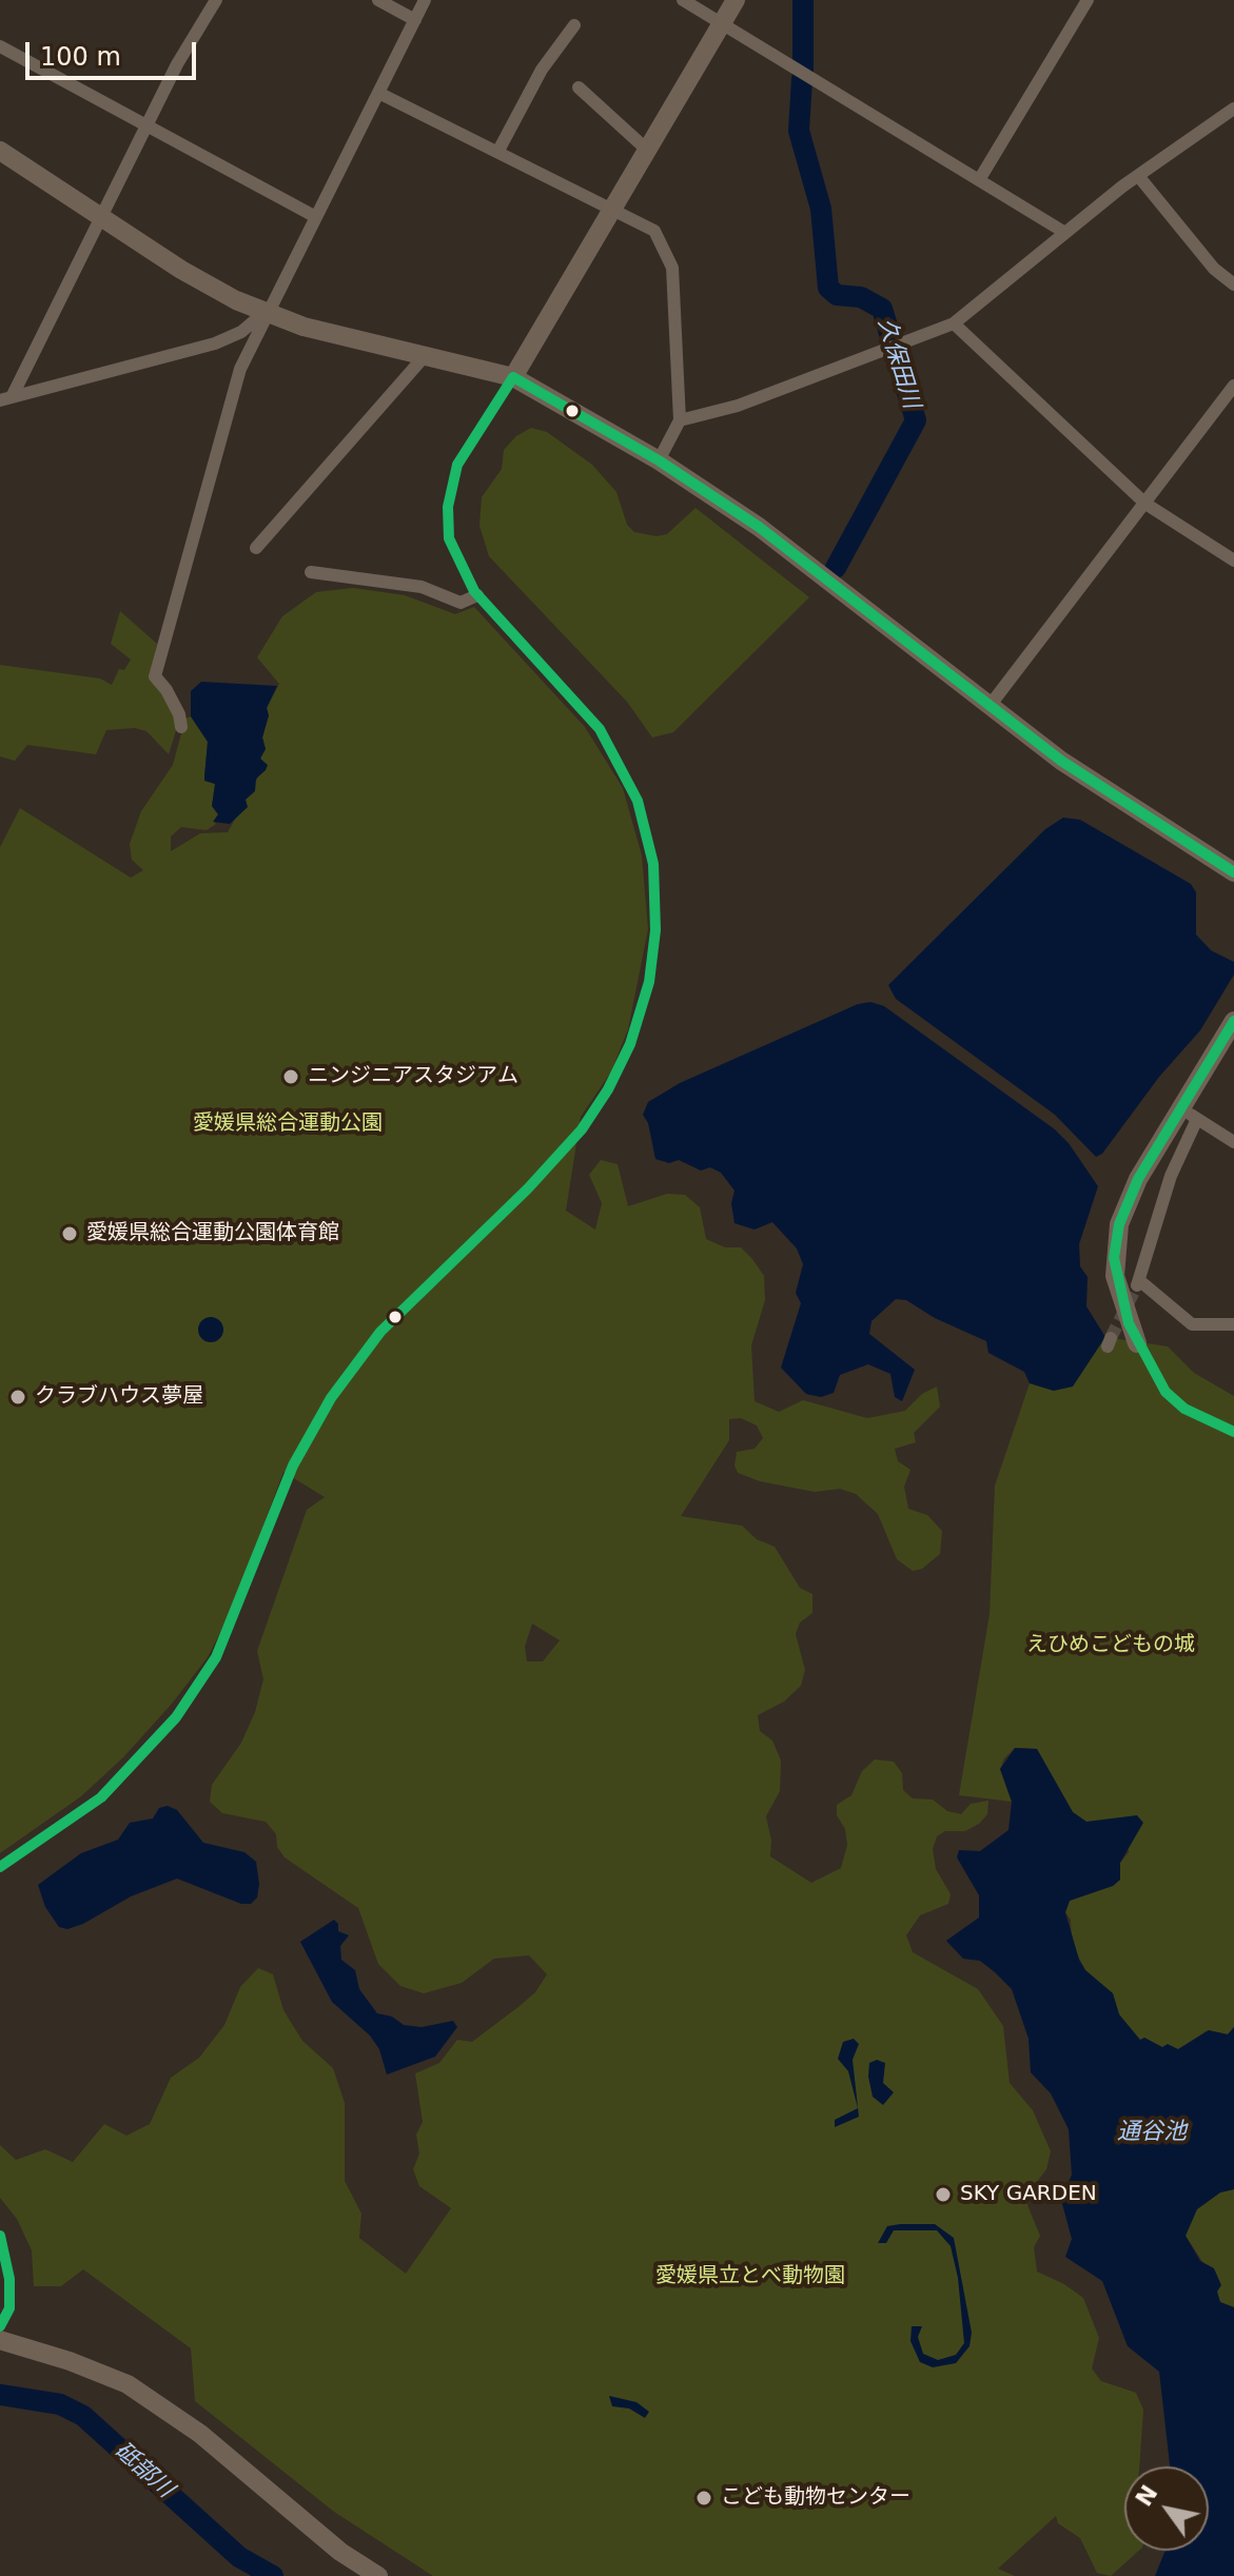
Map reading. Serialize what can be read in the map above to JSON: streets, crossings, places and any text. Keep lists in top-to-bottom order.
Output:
{
  "water": ["久保田川", "通谷池", "砥部川"],
  "parks": ["愛媛県総合運動公園", "えひめこどもの城", "愛媛県立とべ動物園"],
  "places": [
    "ニンジニアスタジアム",
    "愛媛県総合運動公園体育館",
    "クラブハウス夢屋",
    "SKY GARDEN",
    "こども動物センター"
  ],
  "scale_bar": "100 m",
  "north": "top left"
}
